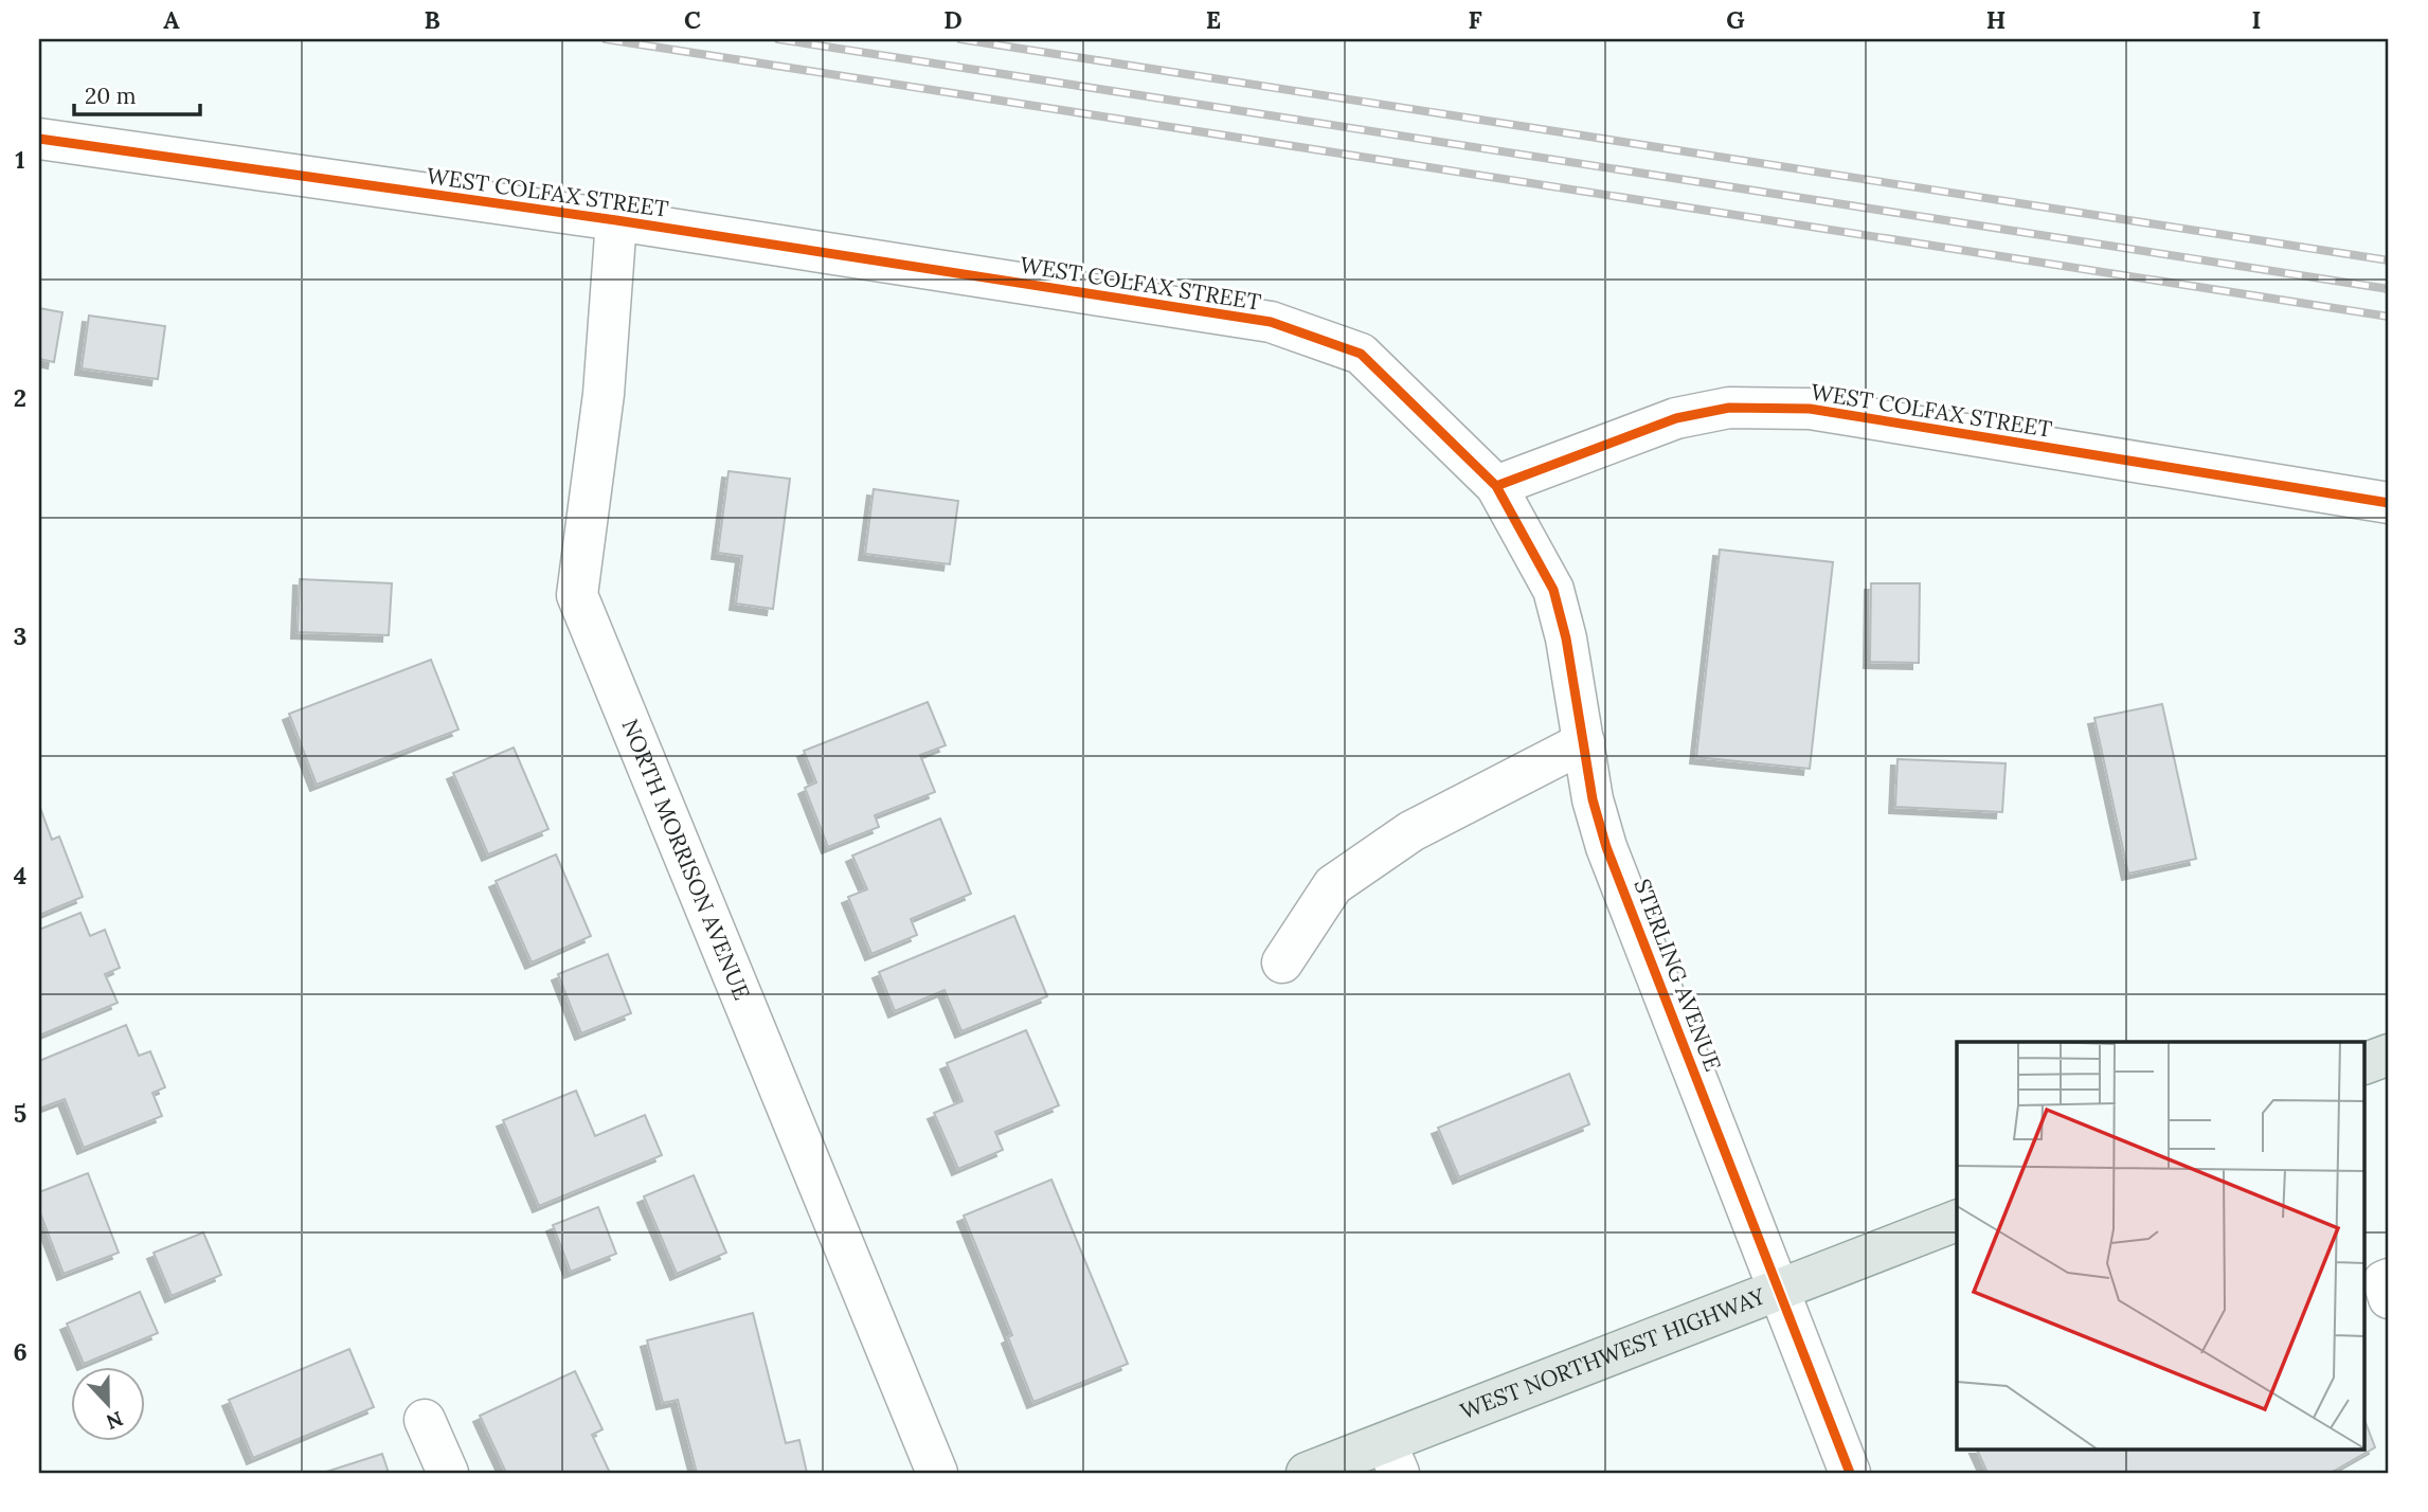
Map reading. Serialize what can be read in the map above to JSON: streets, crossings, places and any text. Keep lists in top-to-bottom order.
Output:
{
  "streets": {
    "main road": ["WEST NORTHWEST HIGHWAY"],
    "street": ["WEST COLFAX STREET", "NORTH MORRISON AVENUE", "STERLING AVENUE"]
  },
  "crossings": [
    ["WEST COLFAX STREET", "NORTH MORRISON AVENUE"],
    ["WEST COLFAX STREET", "STERLING AVENUE"],
    ["STERLING AVENUE", "WEST NORTHWEST HIGHWAY"]
  ],
  "scale_bar": "20 m",
  "north": "bottom",
  "grid": {
    "columns": [
      "A",
      "B",
      "C",
      "D",
      "E",
      "F",
      "G",
      "H",
      "I"
    ],
    "rows": [
      "1",
      "2",
      "3",
      "4",
      "5",
      "6"
    ]
  }
}
